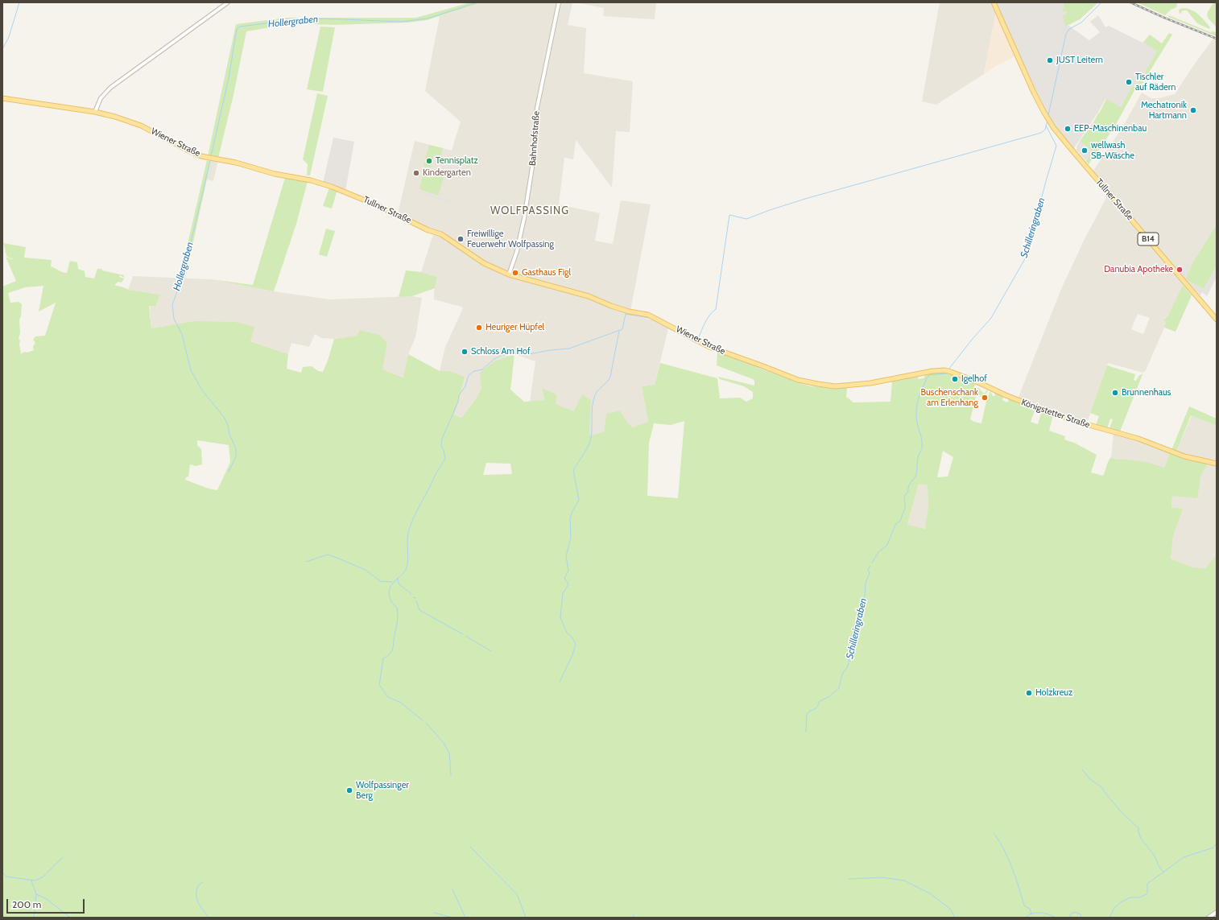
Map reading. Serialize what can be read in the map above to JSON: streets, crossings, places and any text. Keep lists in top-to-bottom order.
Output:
{
  "streets": {
    "main road": [
      "Wiener Straße",
      "Tullner Straße",
      "B14",
      "Königstetter Straße"
    ],
    "street": ["Bahnhofstraße"]
  },
  "crossings": [
    ["Bahnhofstraße", "Wiener Straße"],
    ["Bahnhofstraße", "Tullner Straße"],
    ["Wiener Straße", "Tullner Straße"],
    ["Wiener Straße", "Königstetter Straße"]
  ],
  "districts": ["WOLFPASSING"],
  "water": ["Hollergraben", "Schilleringraben"],
  "places": [
    "JUST Leitern",
    "Tischler auf Rädern",
    "Mechatronik Hartmann",
    "EEP-Maschinenbau",
    "wellwash SB-Wäsche",
    "Tennisplatz",
    "Kindergarten",
    "Freiwillige Feuerwehr Wolfpassing",
    "Danubia Apotheke",
    "Gasthaus Figl",
    "Heuriger Hüpfel",
    "Schloss Am Hof",
    "Igelhof",
    "Brunnenhaus",
    "Buschenschank am Erlenhang",
    "Holzkreuz",
    "Wolfpassinger Berg"
  ],
  "scale_bar": "200 m"
}
